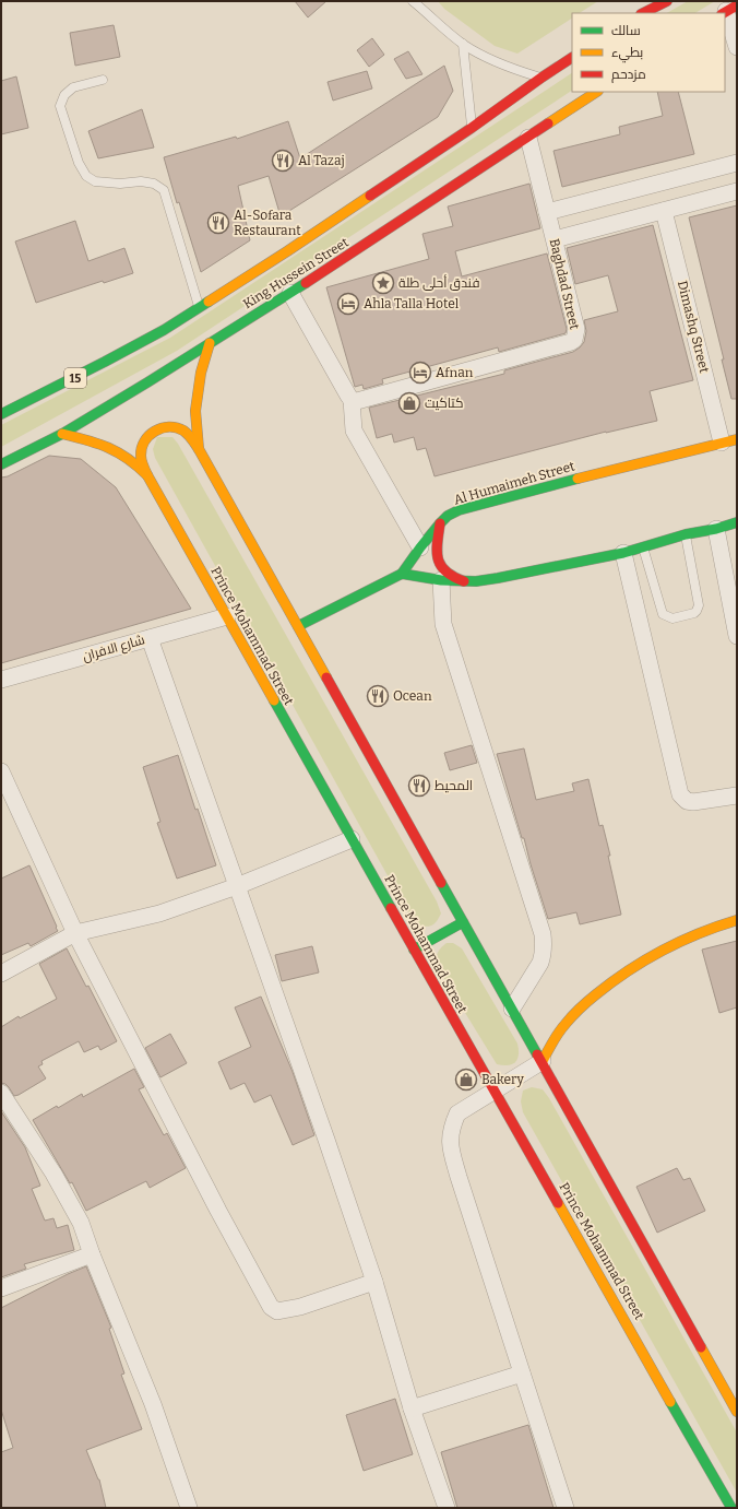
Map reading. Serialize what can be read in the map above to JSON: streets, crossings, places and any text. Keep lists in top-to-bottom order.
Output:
{
  "streets": {
    "main road": [
      "King Hussein Street",
      "15",
      "Al Humaimeh Street",
      "Prince Mohammad Street"
    ],
    "street": ["Baghdad Street", "Dimashq Street", "شارع الافران"]
  },
  "crossings": [
    ["King Hussein Street", "Baghdad Street"],
    ["King Hussein Street", "Prince Mohammad Street"],
    ["Dimashq Street", "Al Humaimeh Street"],
    ["Prince Mohammad Street", "شارع الافران"]
  ],
  "places": {
    "restaurant": [
      "Al Tazaj",
      "Al-Sofara Restaurant",
      "Ocean",
      "المحيط"
    ],
    "place": ["فندق أحلى طلة"],
    "hotel": ["Ahla Talla Hotel", "Afnan"],
    "shop": ["كتاكيت", "Bakery"]
  },
  "legend": ["سالك", "بطيء", "مزدحم"]
}
